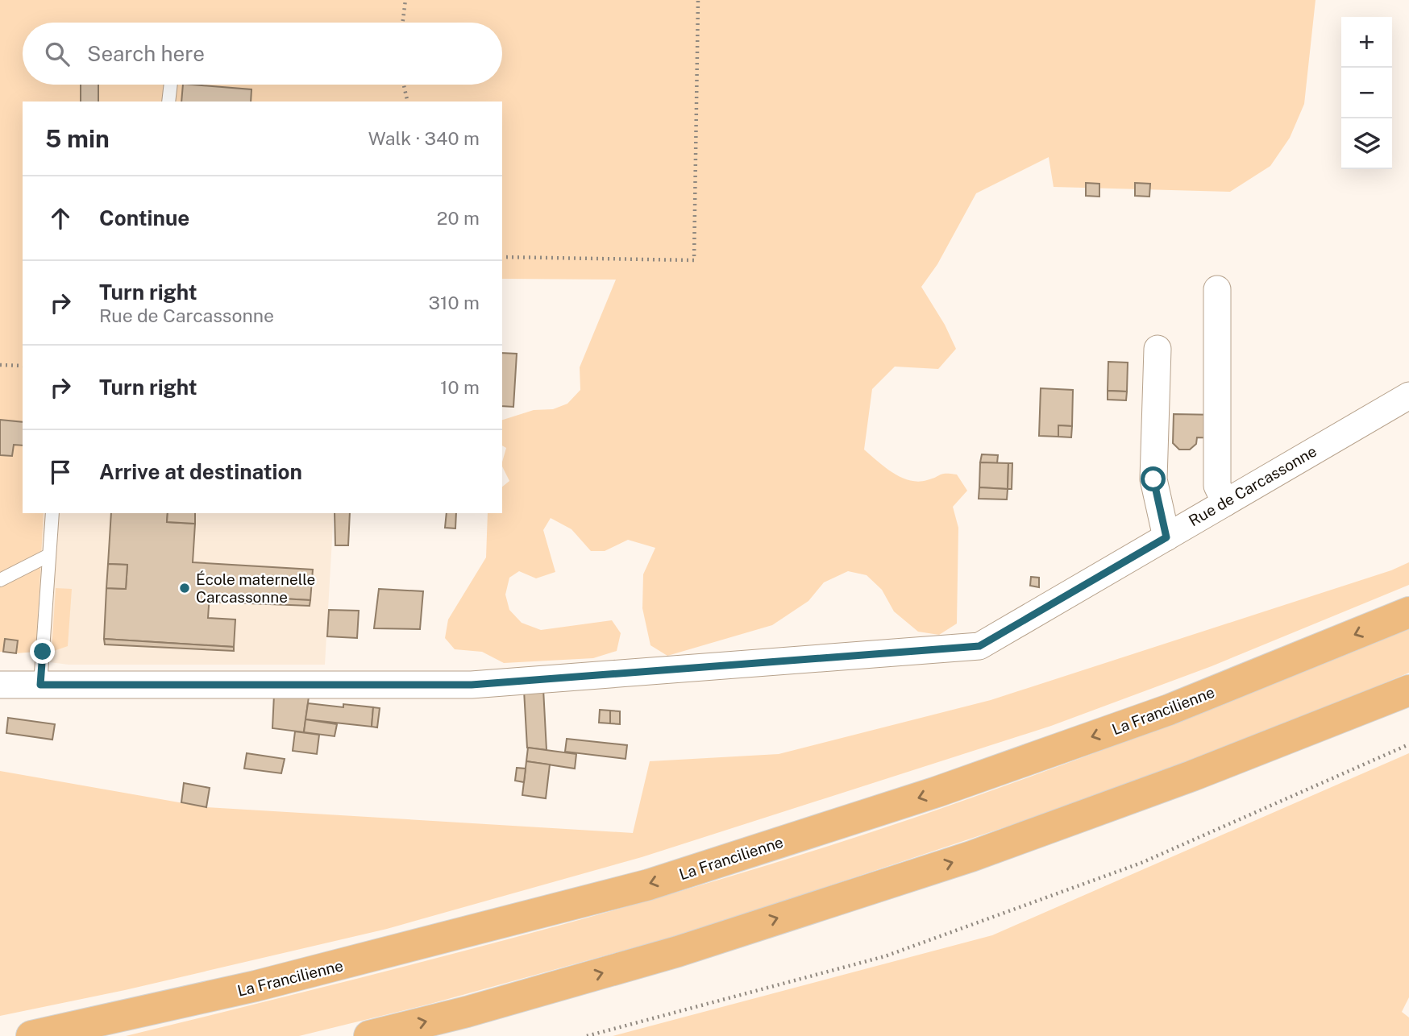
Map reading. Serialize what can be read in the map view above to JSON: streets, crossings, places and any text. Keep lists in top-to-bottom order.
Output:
{
  "streets": {
    "highway": ["La Francilienne"],
    "street": ["Rue de Carcassonne"]
  },
  "places": ["École maternelle Carcassonne"],
  "page": {
    "map_buttons": ["+", "−"],
    "search": "Search here",
    "heading": ["5 min", "Walk · 340 m"],
    "list": [
      ["Continue", "20 m"],
      ["Turn right", "Rue de Carcassonne", "310 m"],
      ["Turn right", "10 m"],
      "Arrive at destination"
    ]
  }
}
